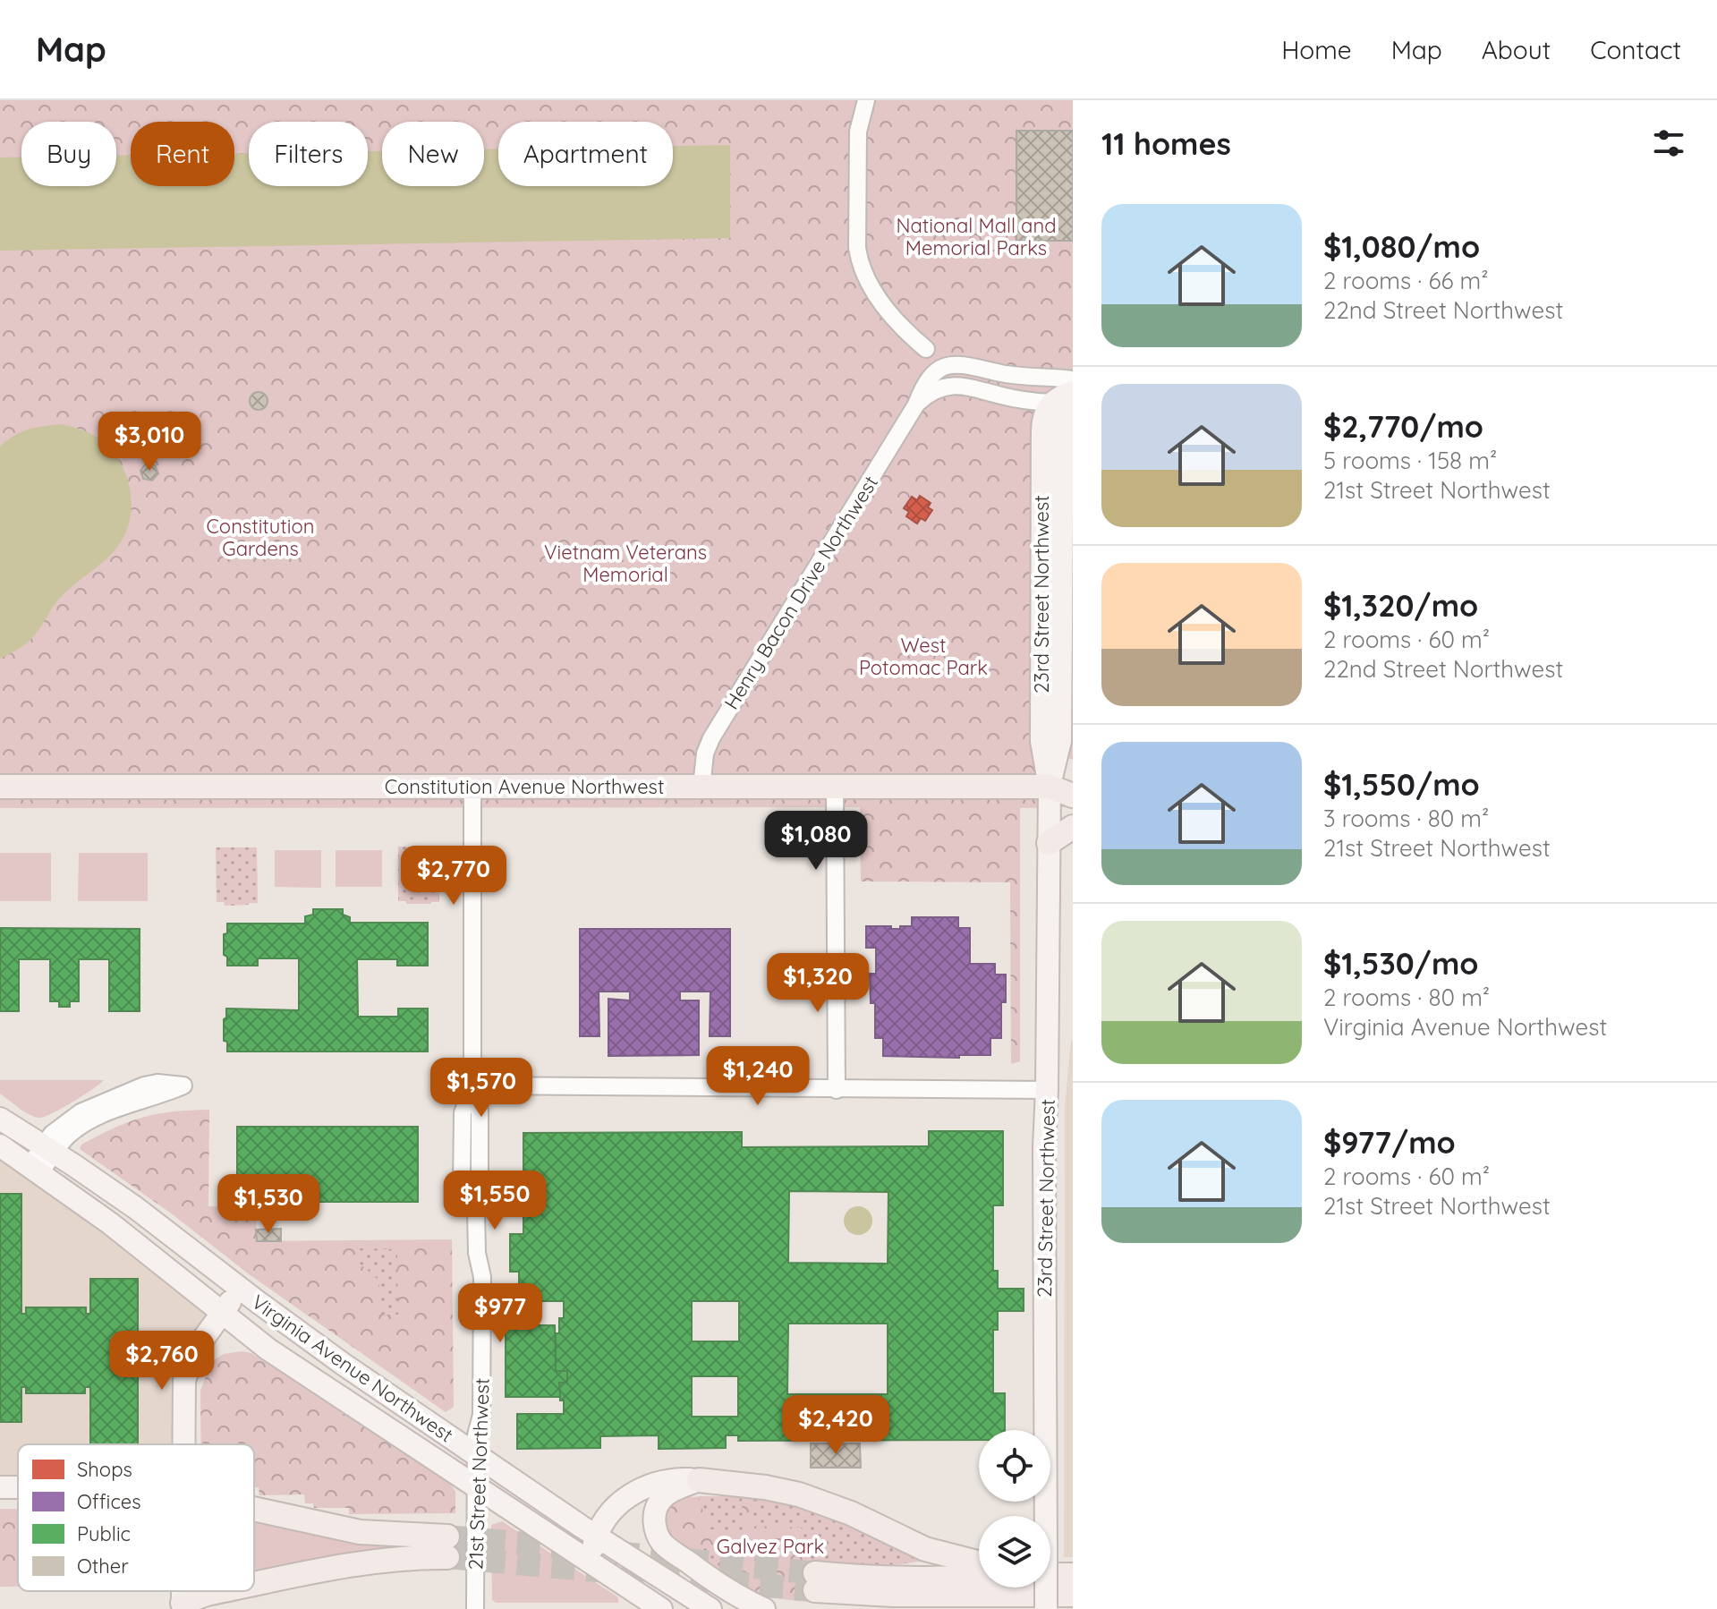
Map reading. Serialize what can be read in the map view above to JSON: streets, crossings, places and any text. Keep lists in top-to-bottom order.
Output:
{
  "streets": {
    "highway": ["Constitution Avenue Northwest"],
    "main road": ["23rd Street Northwest", "Virginia Avenue Northwest"],
    "street": ["Henry Bacon Drive Northwest", "21st Street Northwest"]
  },
  "crossings": [
    ["Henry Bacon Drive Northwest", "23rd Street Northwest"],
    ["Henry Bacon Drive Northwest", "Constitution Avenue Northwest"],
    ["23rd Street Northwest", "Constitution Avenue Northwest"],
    ["Constitution Avenue Northwest", "21st Street Northwest"],
    ["Virginia Avenue Northwest", "21st Street Northwest"]
  ],
  "parks": [
    "National Mall and Memorial Parks",
    "Constitution Gardens",
    "Vietnam Veterans Memorial",
    "West Potomac Park",
    "Galvez Park"
  ],
  "legend": [
    "Shops",
    "Offices",
    "Public",
    "Other"
  ],
  "page": {
    "header": "Map",
    "nav": [
      "Home",
      "Map",
      "About",
      "Contact"
    ],
    "heading": "11 homes",
    "chip": [
      "Buy",
      "Rent",
      "Filters",
      "New",
      "Apartment"
    ],
    "list": [
      {
        "name": "$1,080/mo",
        "note": "2 rooms · 66 m² · 22nd Street Northwest"
      },
      {
        "name": "$2,770/mo",
        "note": "5 rooms · 158 m² · 21st Street Northwest"
      },
      {
        "name": "$1,320/mo",
        "note": "2 rooms · 60 m² · 22nd Street Northwest"
      },
      {
        "name": "$1,550/mo",
        "note": "3 rooms · 80 m² · 21st Street Northwest"
      },
      {
        "name": "$1,530/mo",
        "note": "2 rooms · 80 m² · Virginia Avenue Northwest"
      },
      {
        "name": "$977/mo",
        "note": "2 rooms · 60 m² · 21st Street Northwest"
      }
    ],
    "price": [
      "$3,010",
      "$1,080",
      "$2,770",
      "$1,320",
      "$1,240",
      "$1,570",
      "$1,550",
      "$1,530",
      "$977",
      "$2,760",
      "$2,420"
    ]
  }
}
